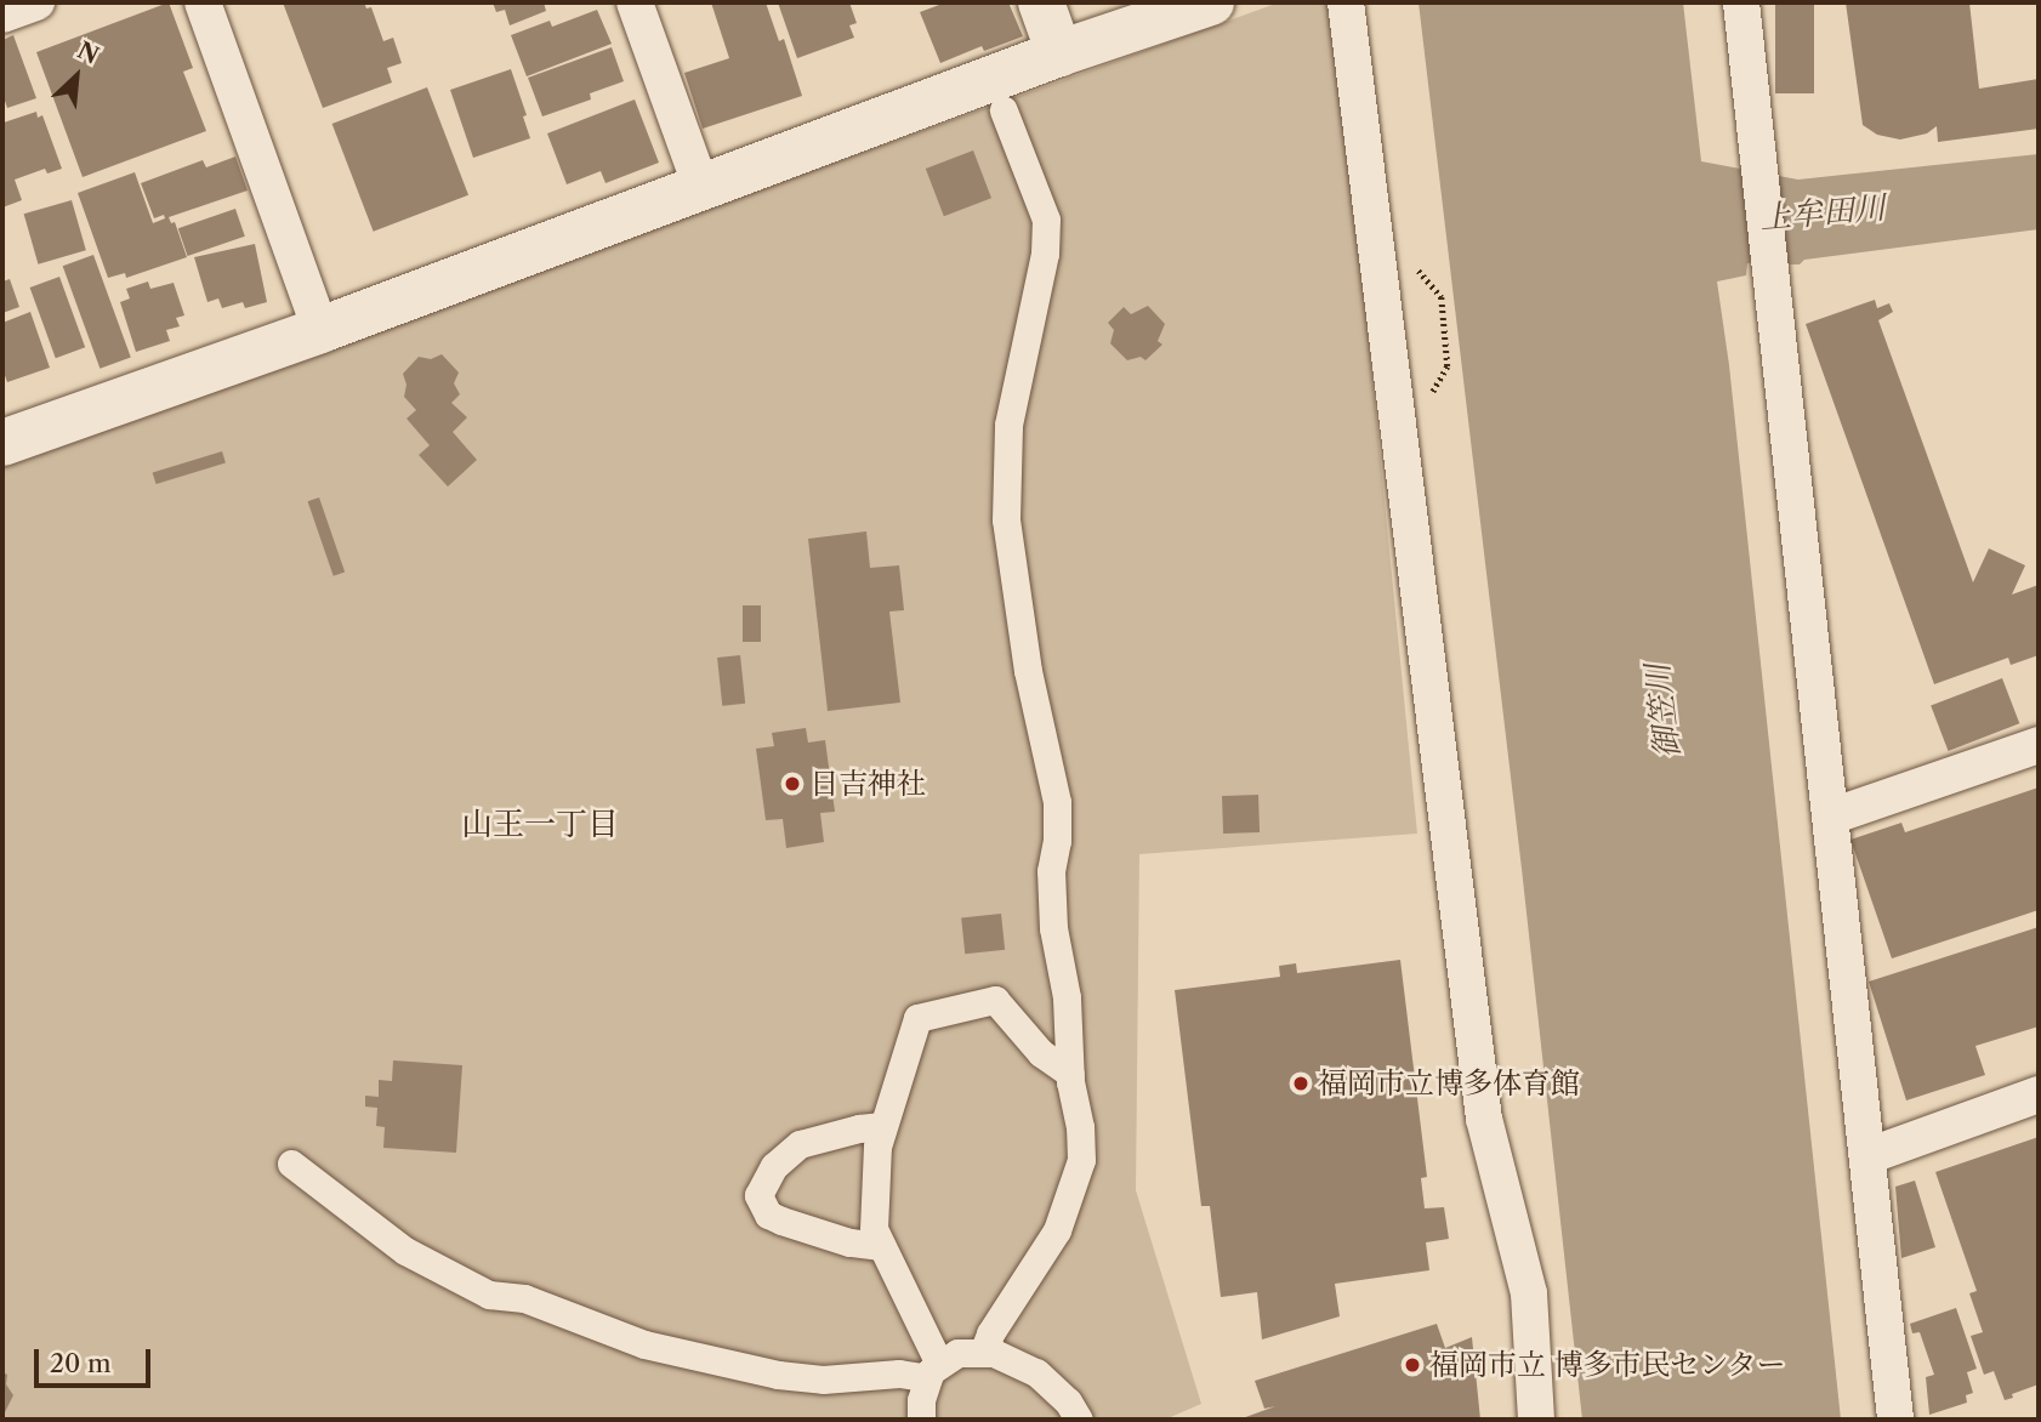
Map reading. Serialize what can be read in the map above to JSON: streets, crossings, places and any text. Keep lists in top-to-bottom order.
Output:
{
  "districts": ["山王一丁目"],
  "water": ["上牟田川", "御笠川"],
  "places": ["日吉神社", "福岡市立博多体育館", "福岡市立 博多市民センター"],
  "scale_bar": "20 m",
  "north": "top right"
}
